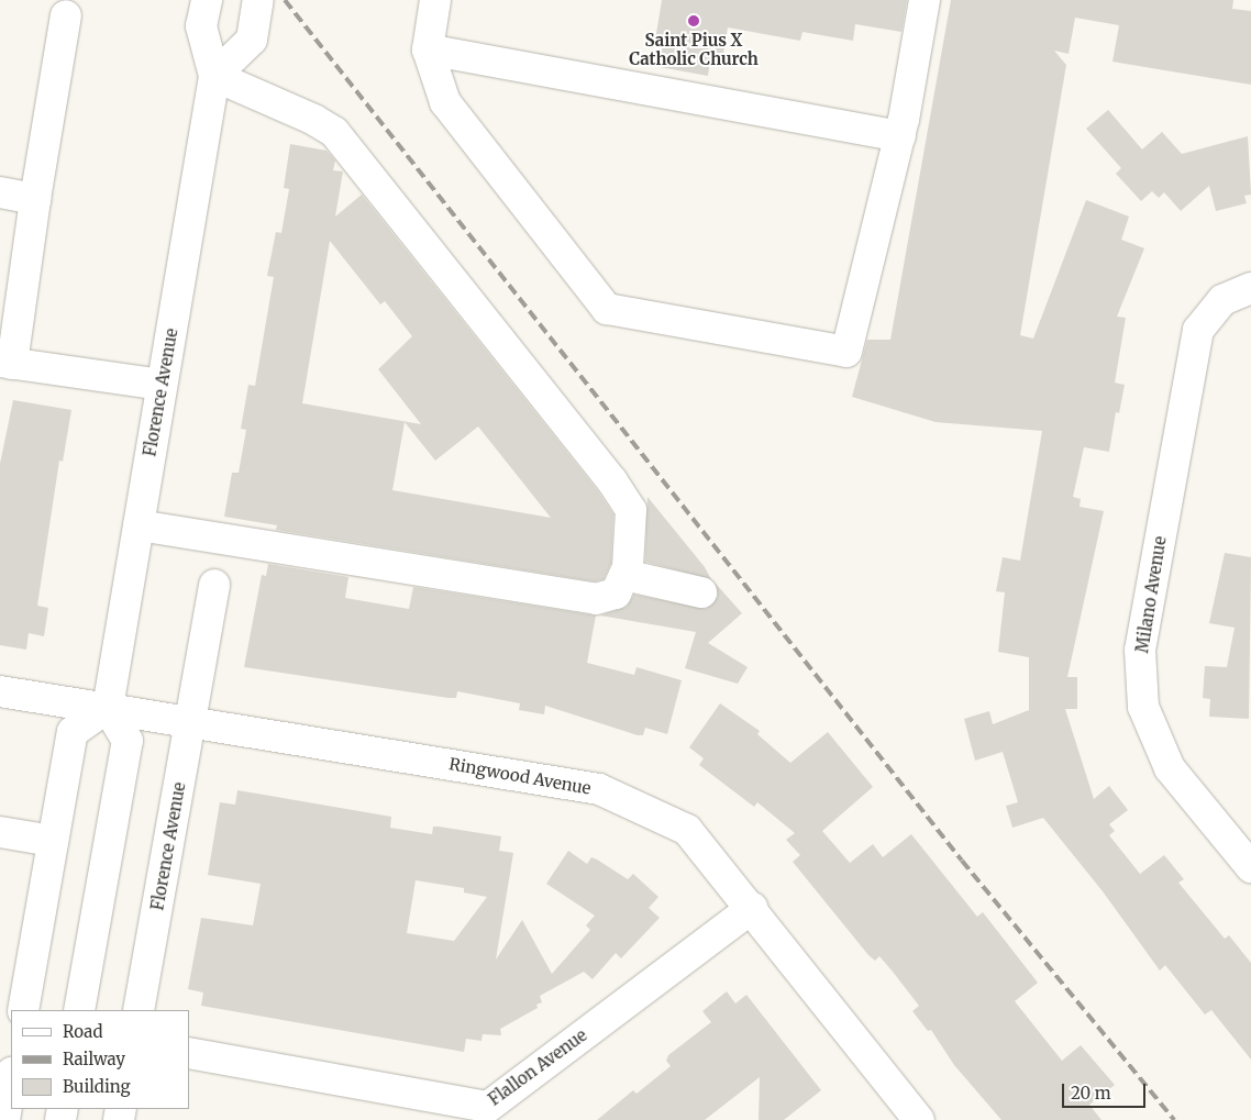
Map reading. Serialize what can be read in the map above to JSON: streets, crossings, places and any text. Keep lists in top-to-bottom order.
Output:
{
  "streets": {
    "street": [
      "Florence Avenue",
      "Milano Avenue",
      "Ringwood Avenue",
      "Flallon Avenue"
    ]
  },
  "crossings": [
    ["Florence Avenue", "Ringwood Avenue"],
    ["Ringwood Avenue", "Flallon Avenue"]
  ],
  "places": ["Saint Pius X Catholic Church"],
  "legend": ["Road", "Railway", "Building"],
  "scale_bar": "20 m"
}
